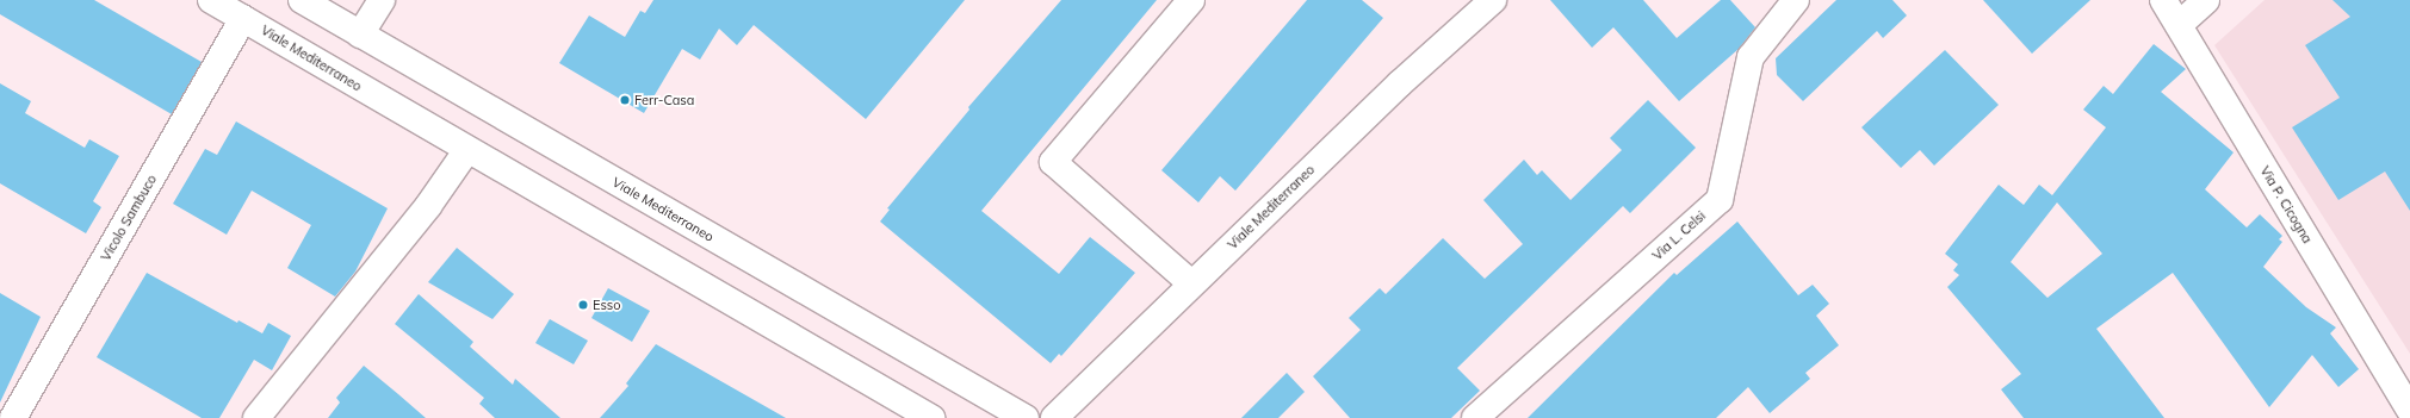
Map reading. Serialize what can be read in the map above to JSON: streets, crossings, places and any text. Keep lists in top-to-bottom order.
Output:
{
  "streets": {
    "street": [
      "Viale Mediterraneo",
      "Via P. Cicogna",
      "Vicolo Sambuco",
      "Via L. Celsi"
    ]
  },
  "crossings": [
    ["Viale Mediterraneo", "Vicolo Sambuco"]
  ],
  "places": ["Ferr-Casa", "Esso"]
}
